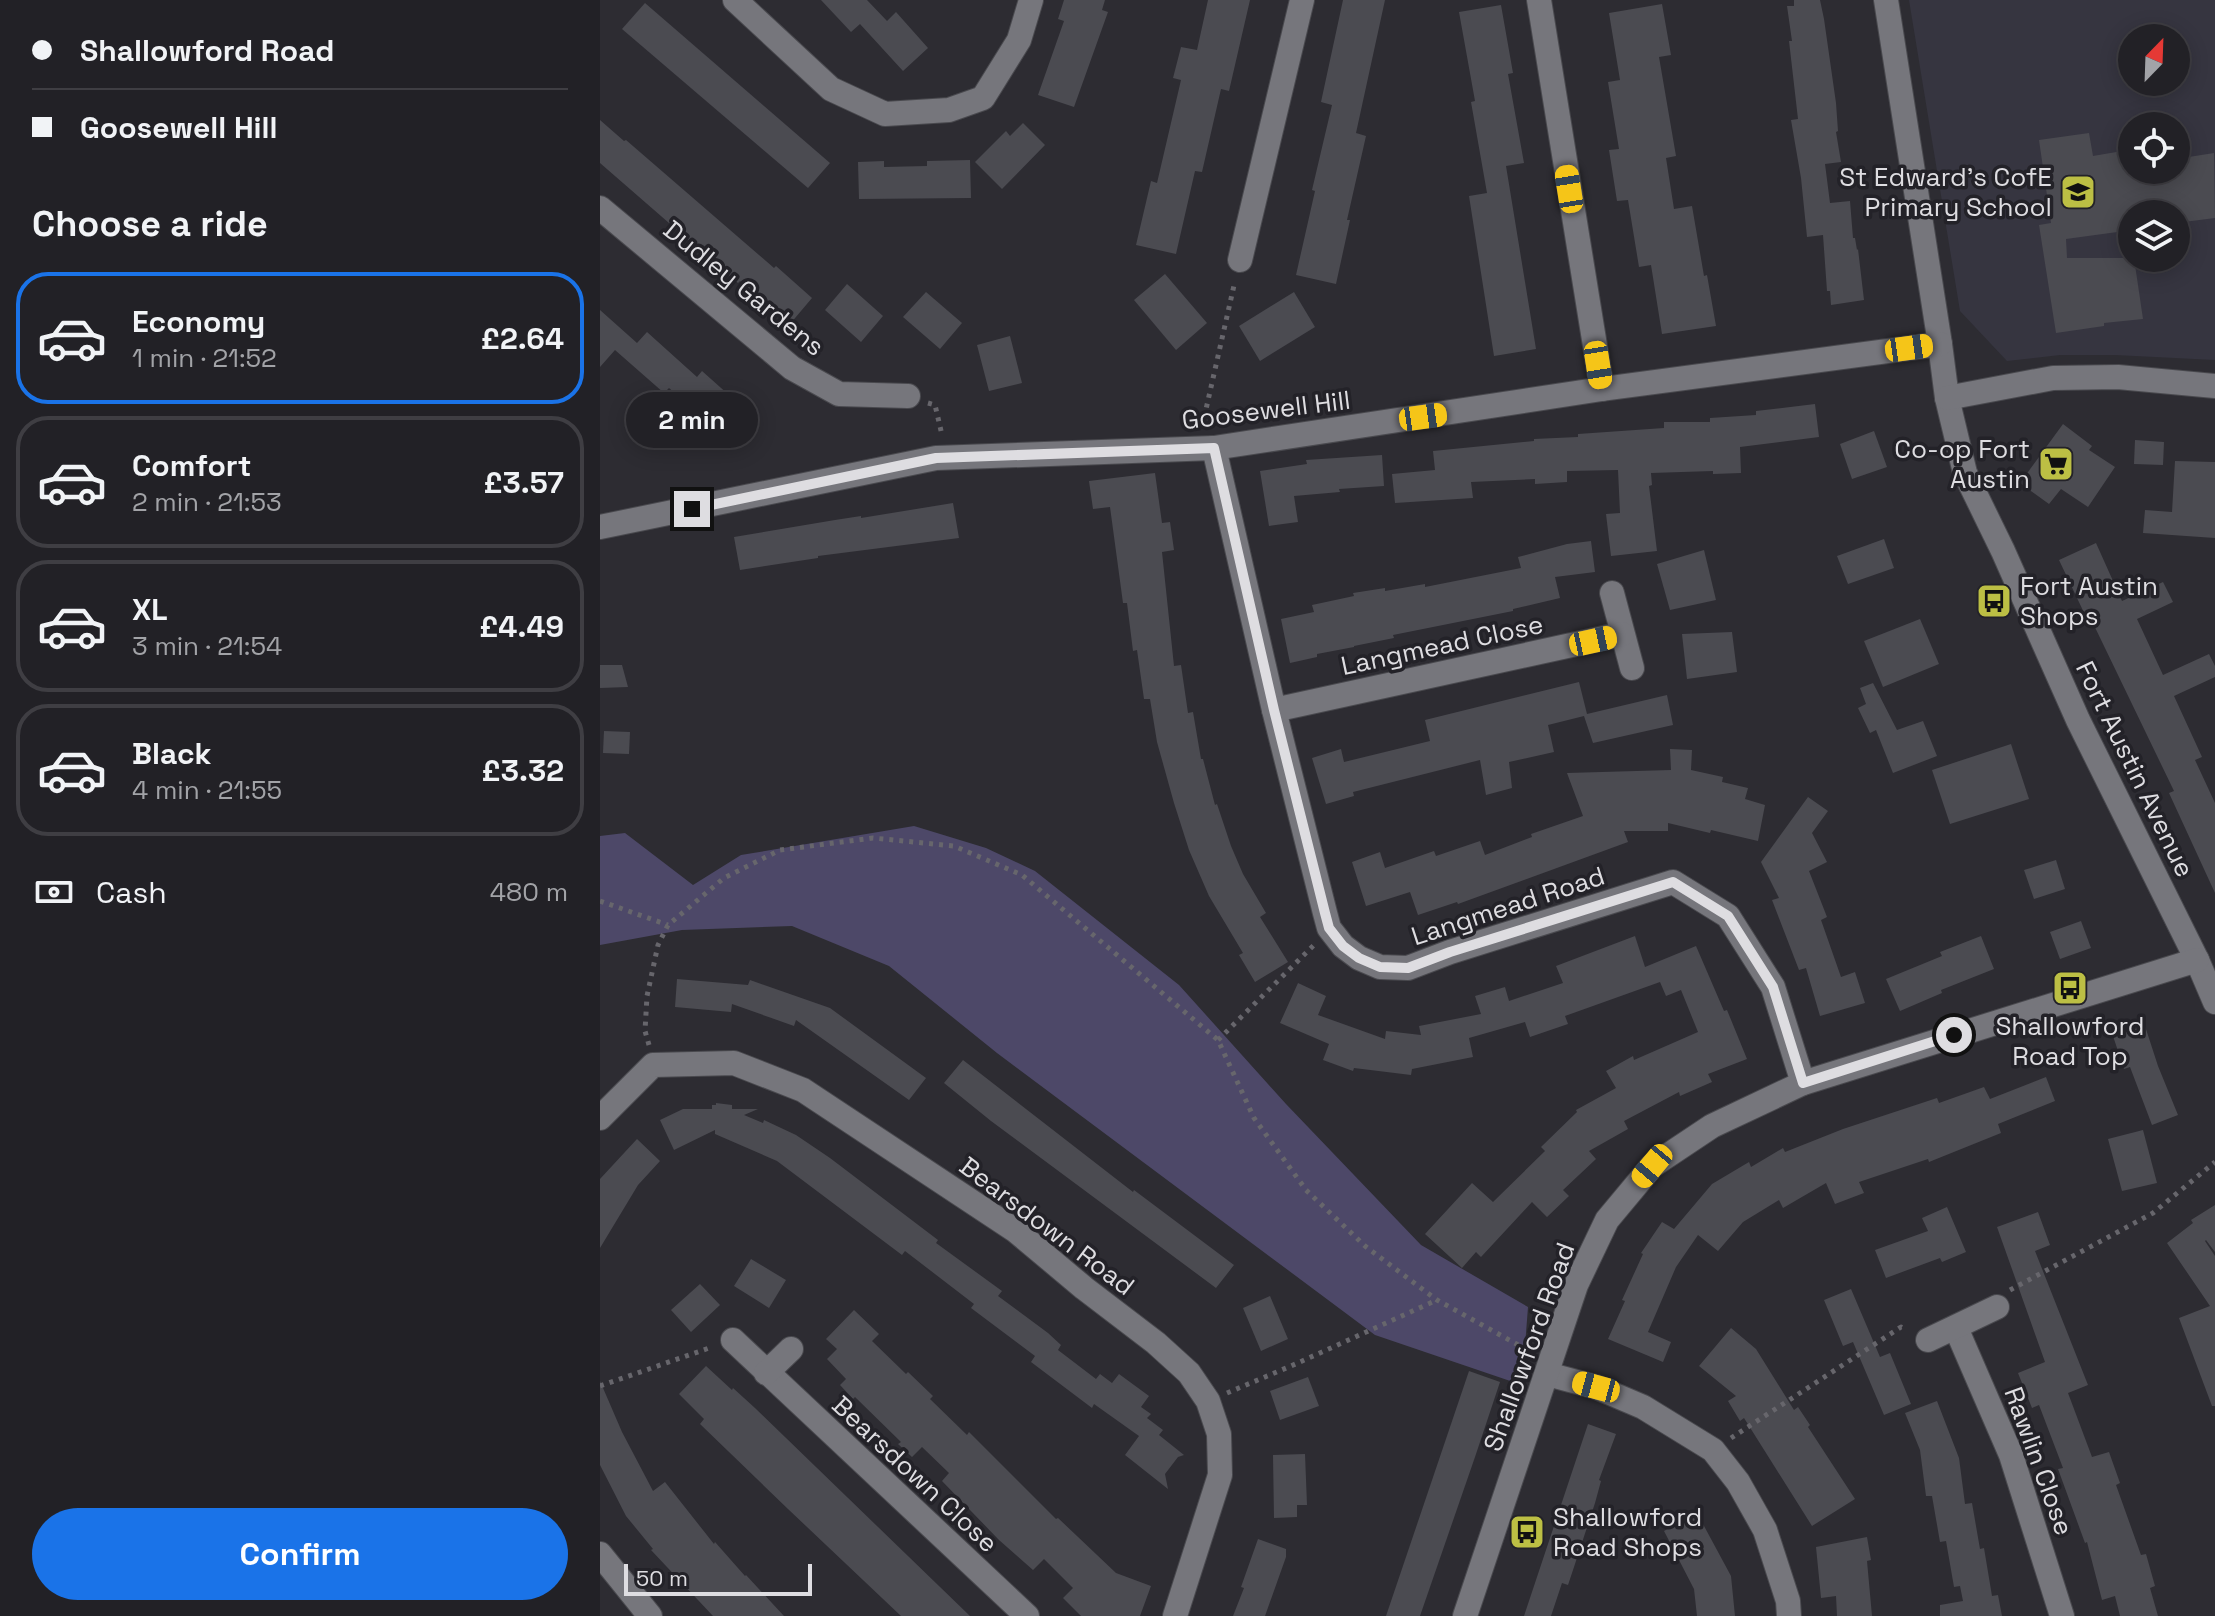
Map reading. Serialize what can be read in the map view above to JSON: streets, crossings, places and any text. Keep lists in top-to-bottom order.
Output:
{
  "streets": {
    "street": [
      "Dudley Gardens",
      "Goosewell Hill",
      "Langmead Close",
      "Fort Austin Avenue",
      "Langmead Road",
      "Bearsdown Road",
      "Shallowford Road",
      "Rawlin Close",
      "Bearsdown Close"
    ]
  },
  "crossings": [
    ["Goosewell Hill", "Fort Austin Avenue"],
    ["Fort Austin Avenue", "Shallowford Road"],
    ["Langmead Road", "Shallowford Road"]
  ],
  "places": {
    "school or university": ["St Edward's CofE Primary School"],
    "supermarket": ["Co-op Fort Austin"],
    "bus stop": ["Fort Austin Shops", "Shallowford Road Top", "Shallowford Road Shops"]
  },
  "scale_bar": "50 m",
  "north": "top right",
  "page": {
    "banner": ["Shallowford Road", "Goosewell Hill"],
    "heading": "Choose a ride",
    "list": [
      {
        "name": "Economy",
        "note": "1 min · 21:52",
        "value": "£2.64"
      },
      {
        "name": "Comfort",
        "note": "2 min · 21:53",
        "value": "£3.57"
      },
      {
        "name": "XL",
        "note": "3 min · 21:54",
        "value": "£4.49"
      },
      {
        "name": "Black",
        "note": "4 min · 21:55",
        "value": "£3.32"
      }
    ],
    "bubble": "2 min",
    "pay": ["Cash", "480 m"],
    "buttons": "Confirm",
    "scale": "50 m"
  }
}
